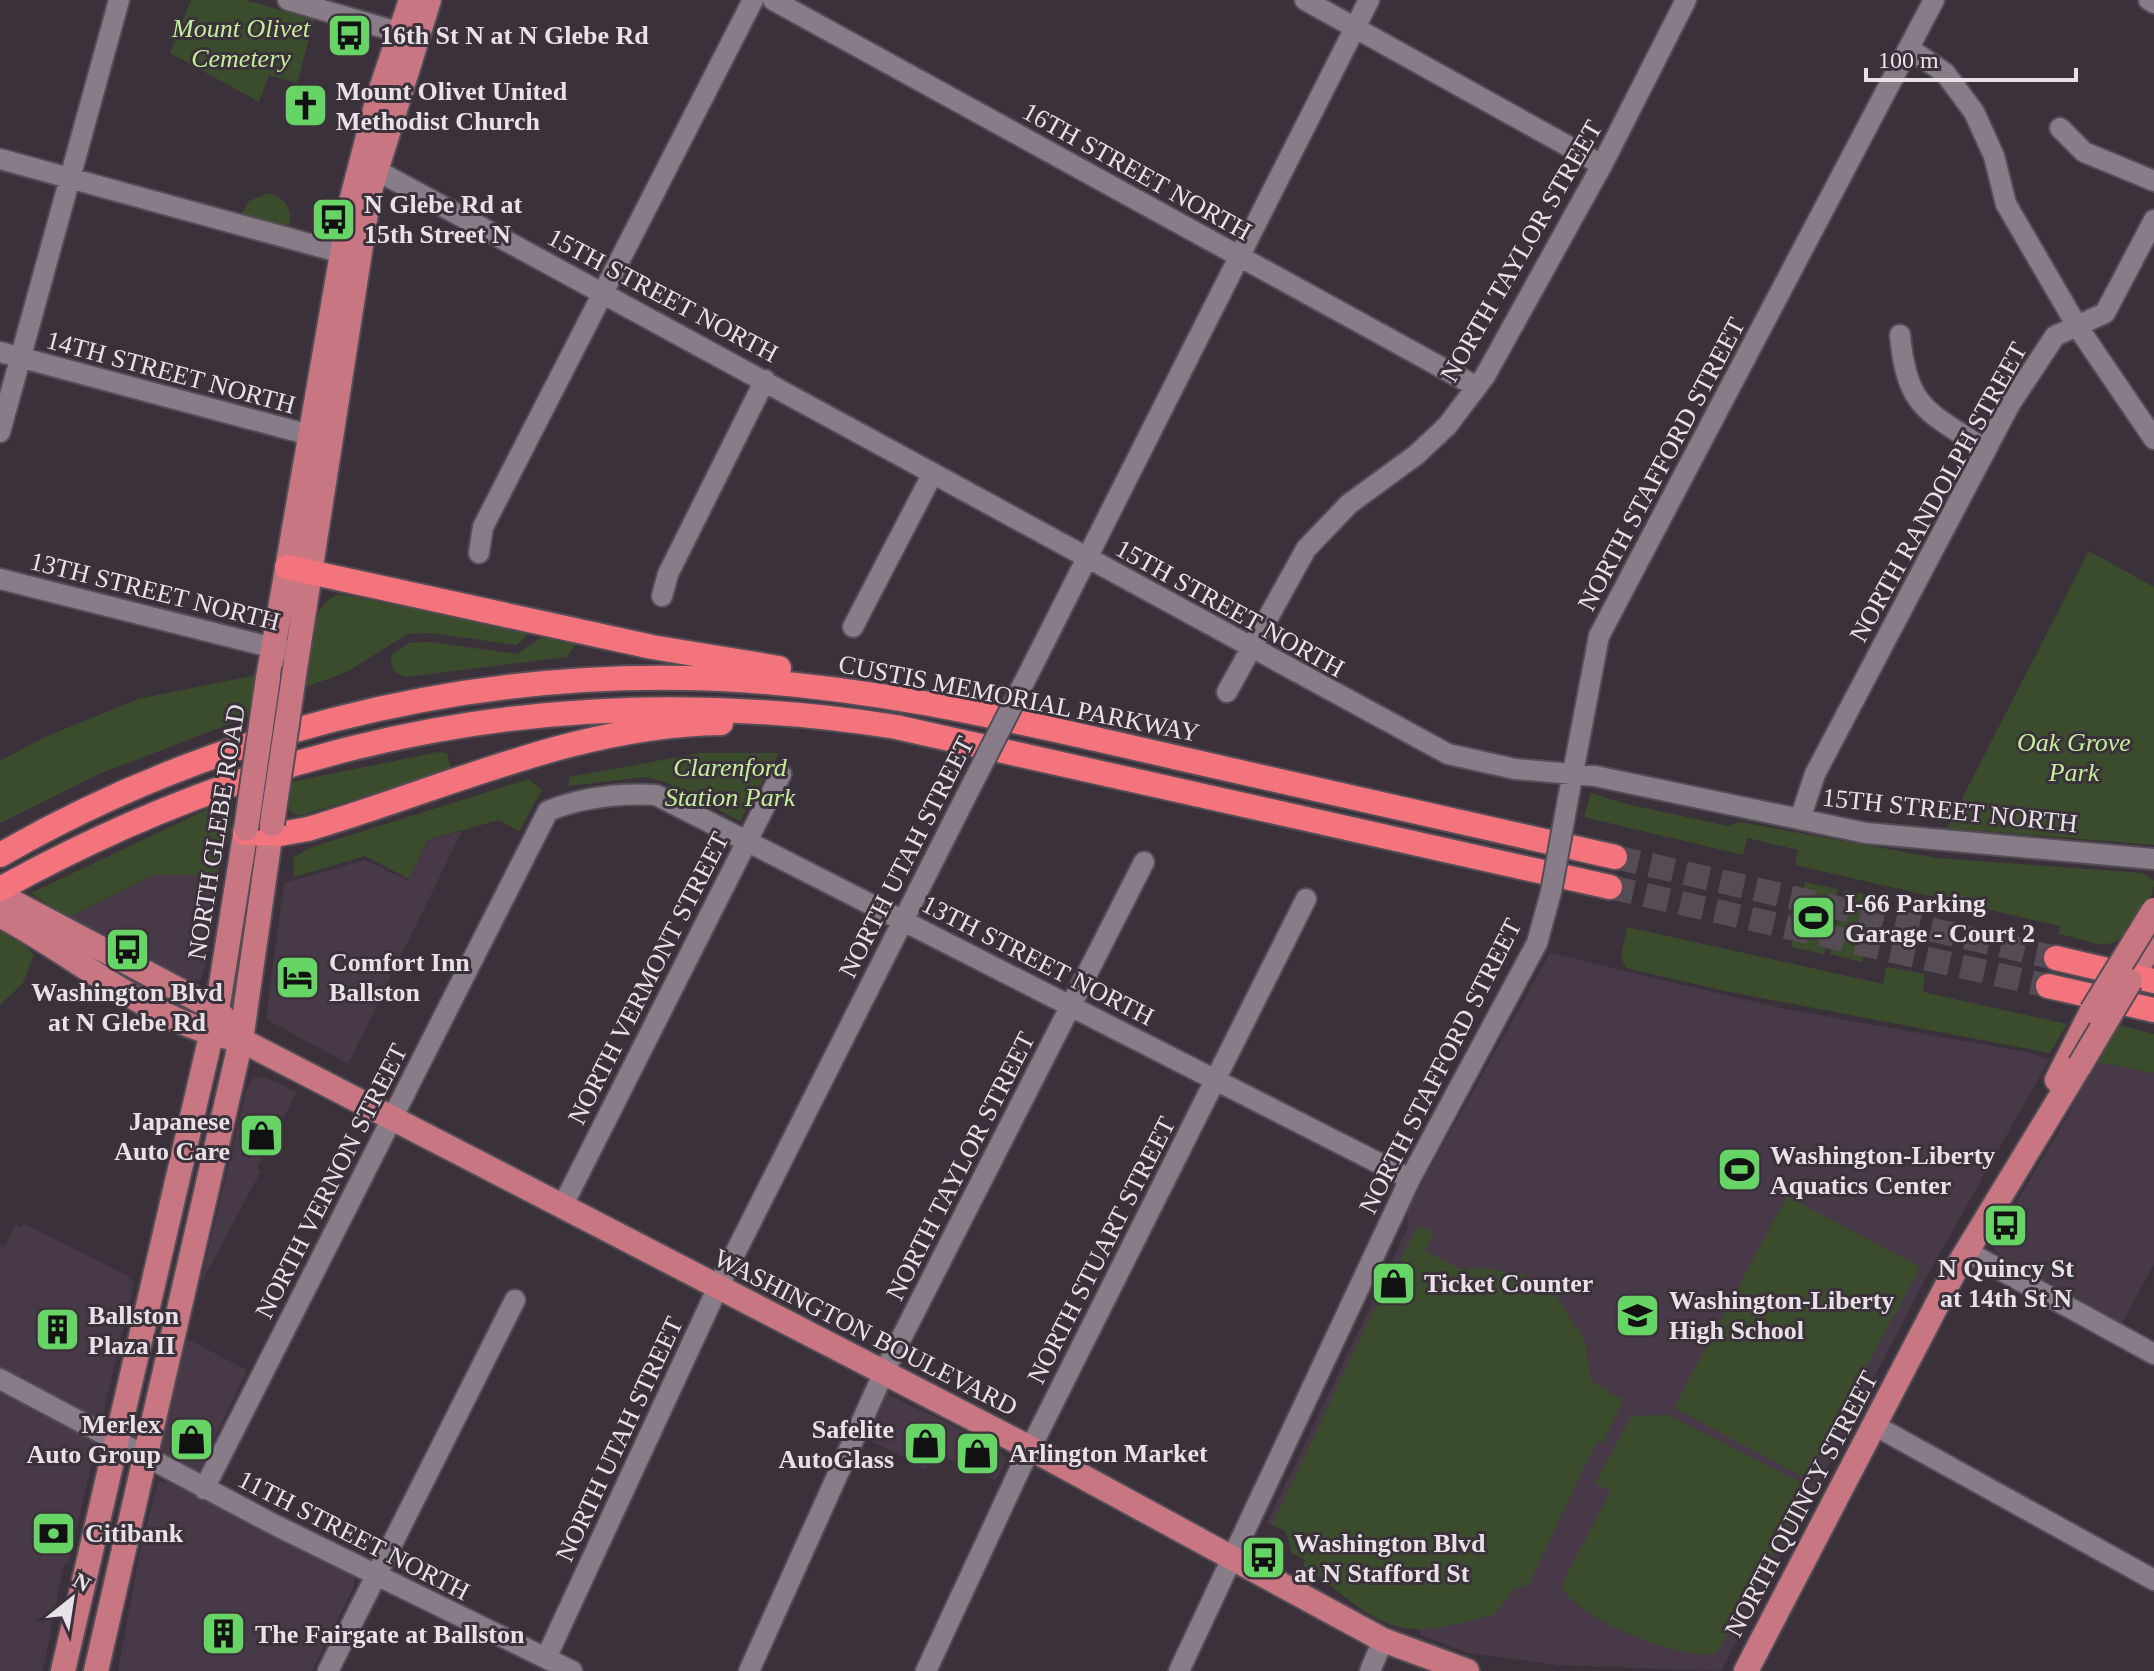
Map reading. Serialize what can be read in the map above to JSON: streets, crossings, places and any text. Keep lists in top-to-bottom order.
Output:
{
  "streets": {
    "highway": ["CUSTIS MEMORIAL PARKWAY"],
    "main road": ["NORTH GLEBE ROAD", "WASHINGTON BOULEVARD", "NORTH QUINCY STREET"],
    "street": [
      "16TH STREET NORTH",
      "NORTH TAYLOR STREET",
      "15TH STREET NORTH",
      "14TH STREET NORTH",
      "NORTH STAFFORD STREET",
      "NORTH RANDOLPH STREET",
      "13TH STREET NORTH",
      "NORTH UTAH STREET",
      "NORTH VERMONT STREET",
      "NORTH VERNON STREET",
      "NORTH STUART STREET",
      "11TH STREET NORTH"
    ]
  },
  "crossings": [
    ["16TH STREET NORTH", "NORTH TAYLOR STREET"],
    ["16TH STREET NORTH", "NORTH UTAH STREET"],
    ["NORTH TAYLOR STREET", "15TH STREET NORTH"],
    ["NORTH TAYLOR STREET", "13TH STREET NORTH"],
    ["NORTH TAYLOR STREET", "WASHINGTON BOULEVARD"],
    ["15TH STREET NORTH", "NORTH STAFFORD STREET"],
    ["15TH STREET NORTH", "NORTH RANDOLPH STREET"],
    ["15TH STREET NORTH", "NORTH GLEBE ROAD"],
    ["15TH STREET NORTH", "NORTH UTAH STREET"],
    ["14TH STREET NORTH", "NORTH GLEBE ROAD"],
    ["NORTH STAFFORD STREET", "13TH STREET NORTH"],
    ["NORTH STAFFORD STREET", "WASHINGTON BOULEVARD"],
    ["13TH STREET NORTH", "NORTH GLEBE ROAD"],
    ["13TH STREET NORTH", "NORTH UTAH STREET"],
    ["13TH STREET NORTH", "NORTH VERMONT STREET"],
    ["13TH STREET NORTH", "NORTH VERNON STREET"],
    ["13TH STREET NORTH", "NORTH STUART STREET"],
    ["NORTH GLEBE ROAD", "WASHINGTON BOULEVARD"],
    ["NORTH GLEBE ROAD", "11TH STREET NORTH"],
    ["NORTH UTAH STREET", "WASHINGTON BOULEVARD"],
    ["NORTH UTAH STREET", "11TH STREET NORTH"],
    ["NORTH VERMONT STREET", "WASHINGTON BOULEVARD"],
    ["NORTH VERNON STREET", "WASHINGTON BOULEVARD"],
    ["NORTH VERNON STREET", "11TH STREET NORTH"],
    ["NORTH STUART STREET", "WASHINGTON BOULEVARD"]
  ],
  "parks": ["Mount Olivet Cemetery", "Oak Grove Park", "Clarenford Station Park"],
  "places": {
    "bus stop": [
      "16th St N at N Glebe Rd",
      "N Glebe Rd at 15th Street N",
      "Washington Blvd at N Glebe Rd",
      "N Quincy St at 14th St N",
      "Washington Blvd at N Stafford St"
    ],
    "church": ["Mount Olivet United Methodist Church"],
    "sports": ["I-66 Parking Garage - Court 2", "Washington-Liberty Aquatics Center"],
    "hotel": ["Comfort Inn Ballston"],
    "shop": [
      "Japanese Auto Care",
      "Ticket Counter",
      "Merlex Auto Group",
      "Safelite AutoGlass",
      "Arlington Market"
    ],
    "school or university": ["Washington-Liberty High School"],
    "building": ["Ballston Plaza II", "The Fairgate at Ballston"],
    "bank": ["Citibank"]
  },
  "scale_bar": "100 m",
  "north": "top right"
}
